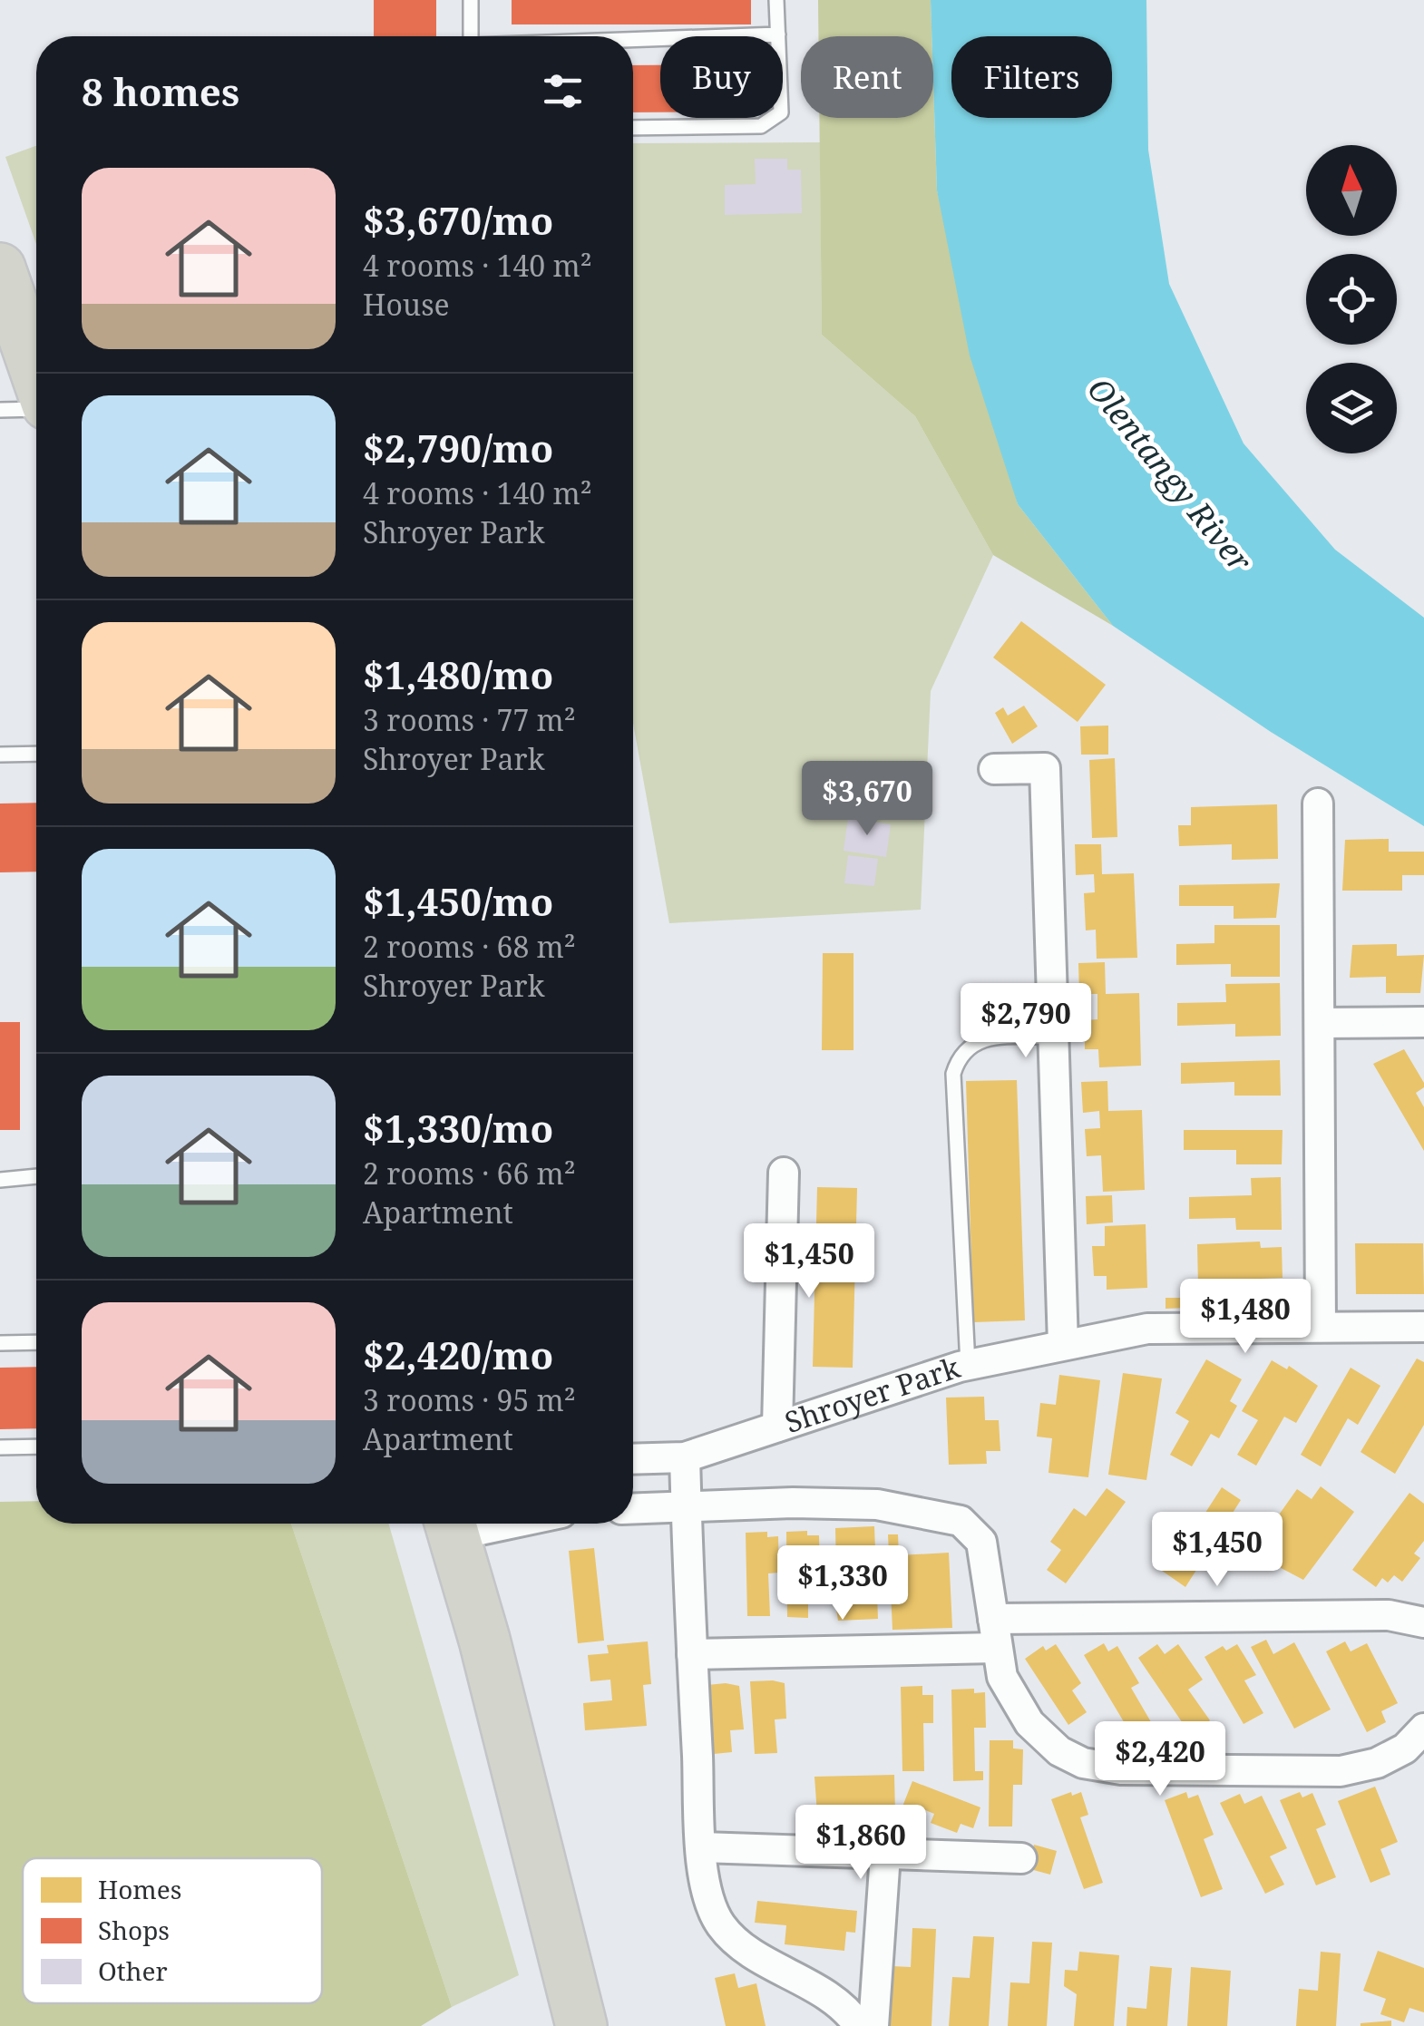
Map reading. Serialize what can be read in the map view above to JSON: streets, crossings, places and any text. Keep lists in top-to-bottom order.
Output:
{
  "streets": {
    "street": ["Shroyer Park"]
  },
  "water": ["Olentangy River"],
  "legend": ["Homes", "Shops", "Other"],
  "north": "top",
  "page": {
    "chip": ["Buy", "Rent", "Filters"],
    "heading": "8 homes",
    "list": [
      {
        "name": "$3,670/mo",
        "note": "4 rooms · 140 m² · House"
      },
      {
        "name": "$2,790/mo",
        "note": "4 rooms · 140 m² · Shroyer Park"
      },
      {
        "name": "$1,480/mo",
        "note": "3 rooms · 77 m² · Shroyer Park"
      },
      {
        "name": "$1,450/mo",
        "note": "2 rooms · 68 m² · Shroyer Park"
      },
      {
        "name": "$1,330/mo",
        "note": "2 rooms · 66 m² · Apartment"
      },
      {
        "name": "$2,420/mo",
        "note": "3 rooms · 95 m² · Apartment"
      }
    ],
    "price": [
      "$3,670",
      "$2,790",
      "$1,450",
      "$1,480",
      "$1,450",
      "$1,330",
      "$2,420",
      "$1,860"
    ]
  }
}
